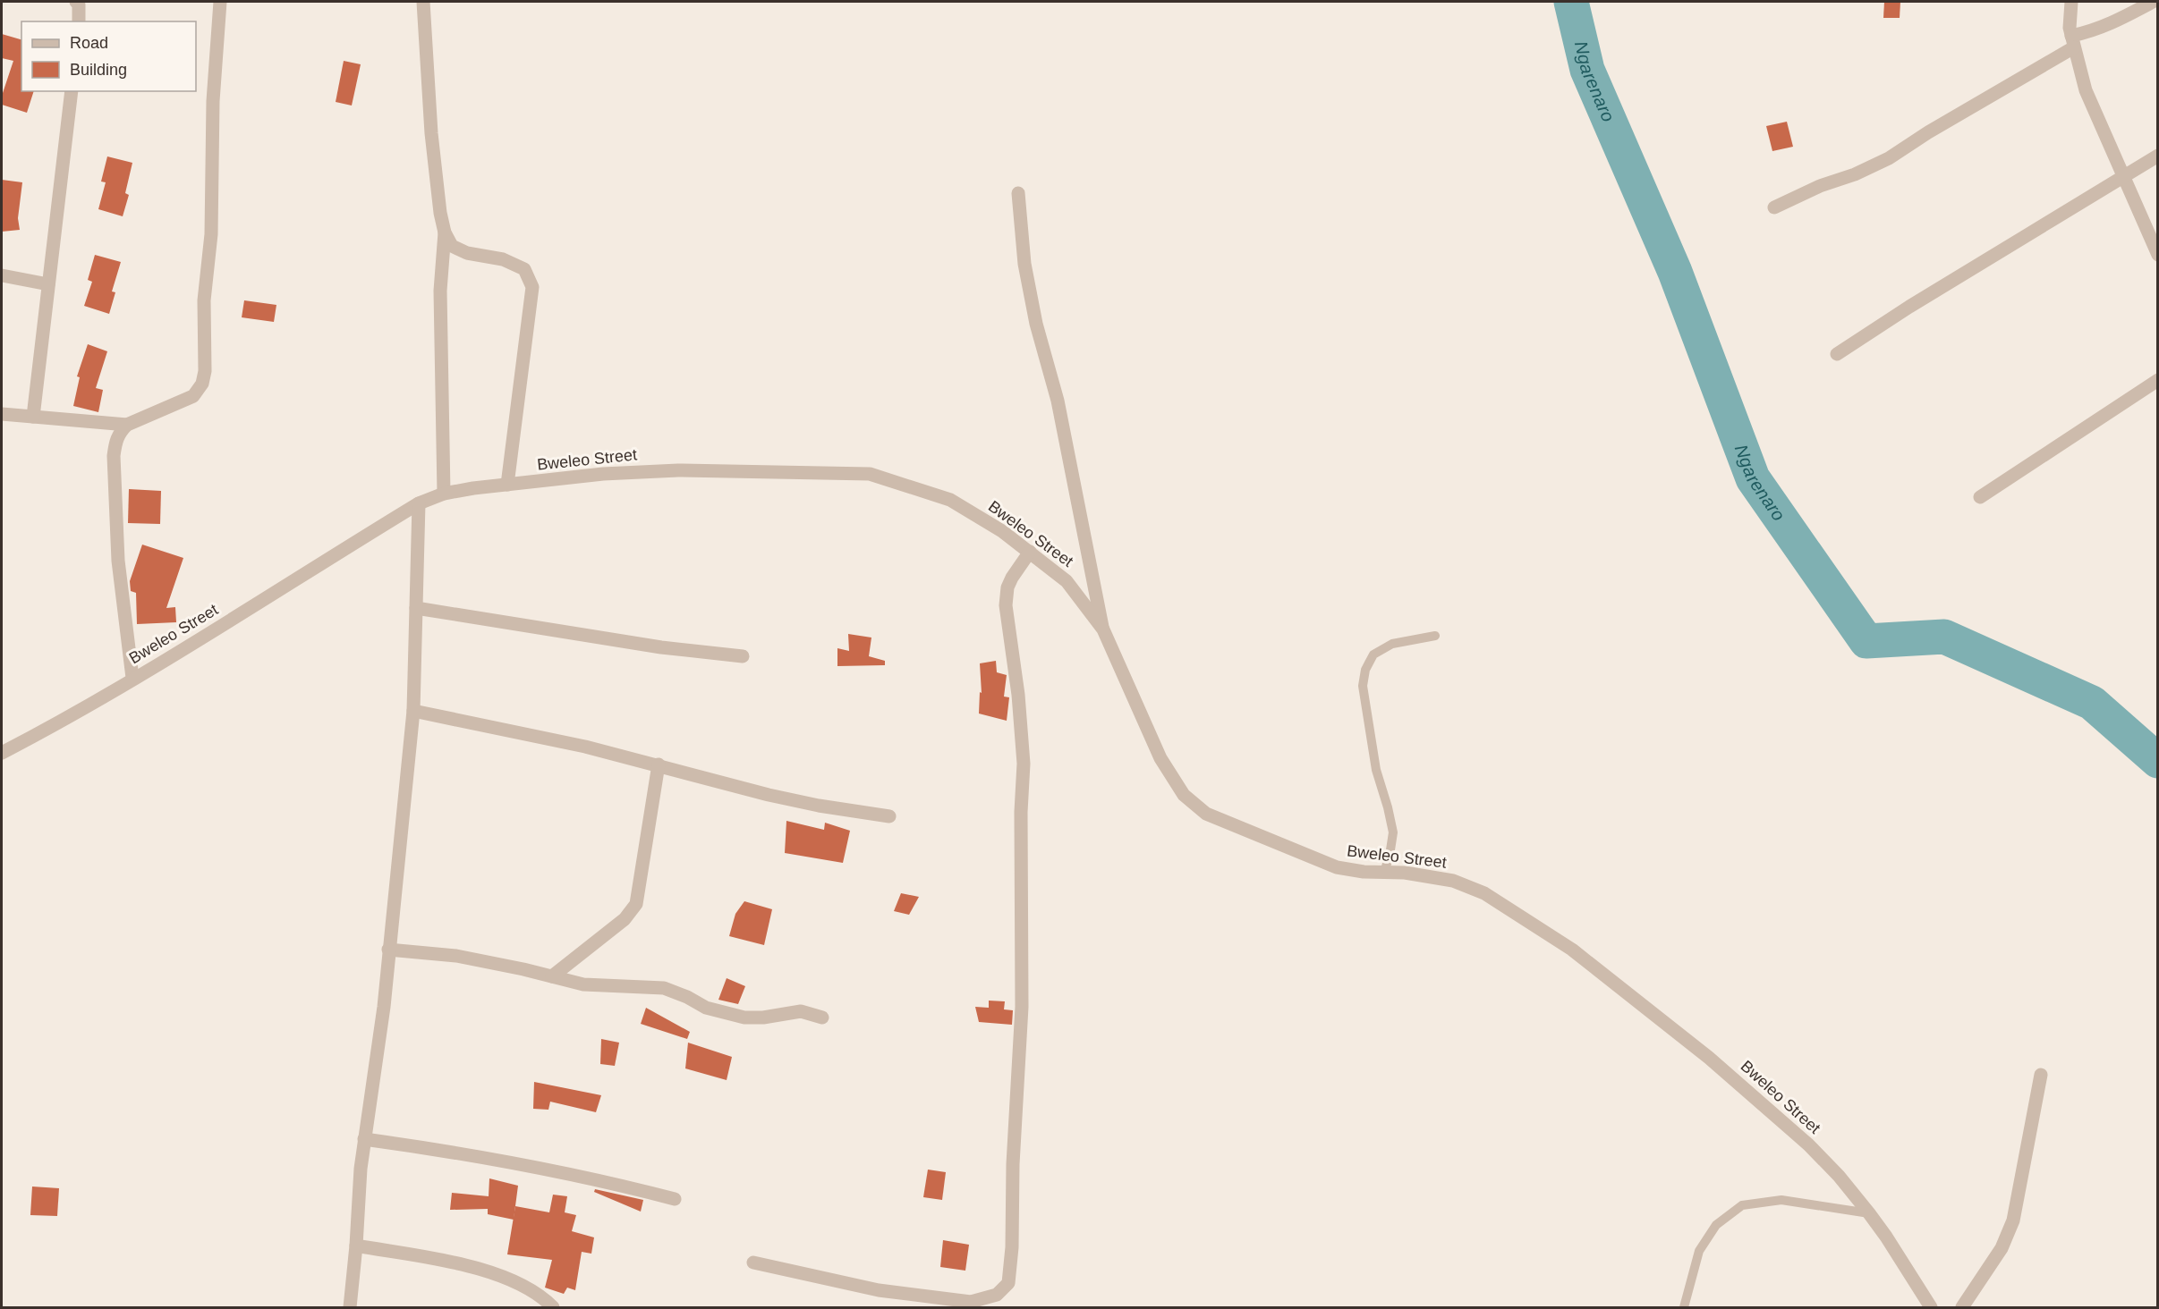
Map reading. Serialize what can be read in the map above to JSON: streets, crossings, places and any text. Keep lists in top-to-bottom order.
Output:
{
  "streets": {
    "street": ["Bweleo Street"]
  },
  "water": ["Ngarenaro"],
  "legend": ["Road", "Building"]
}
